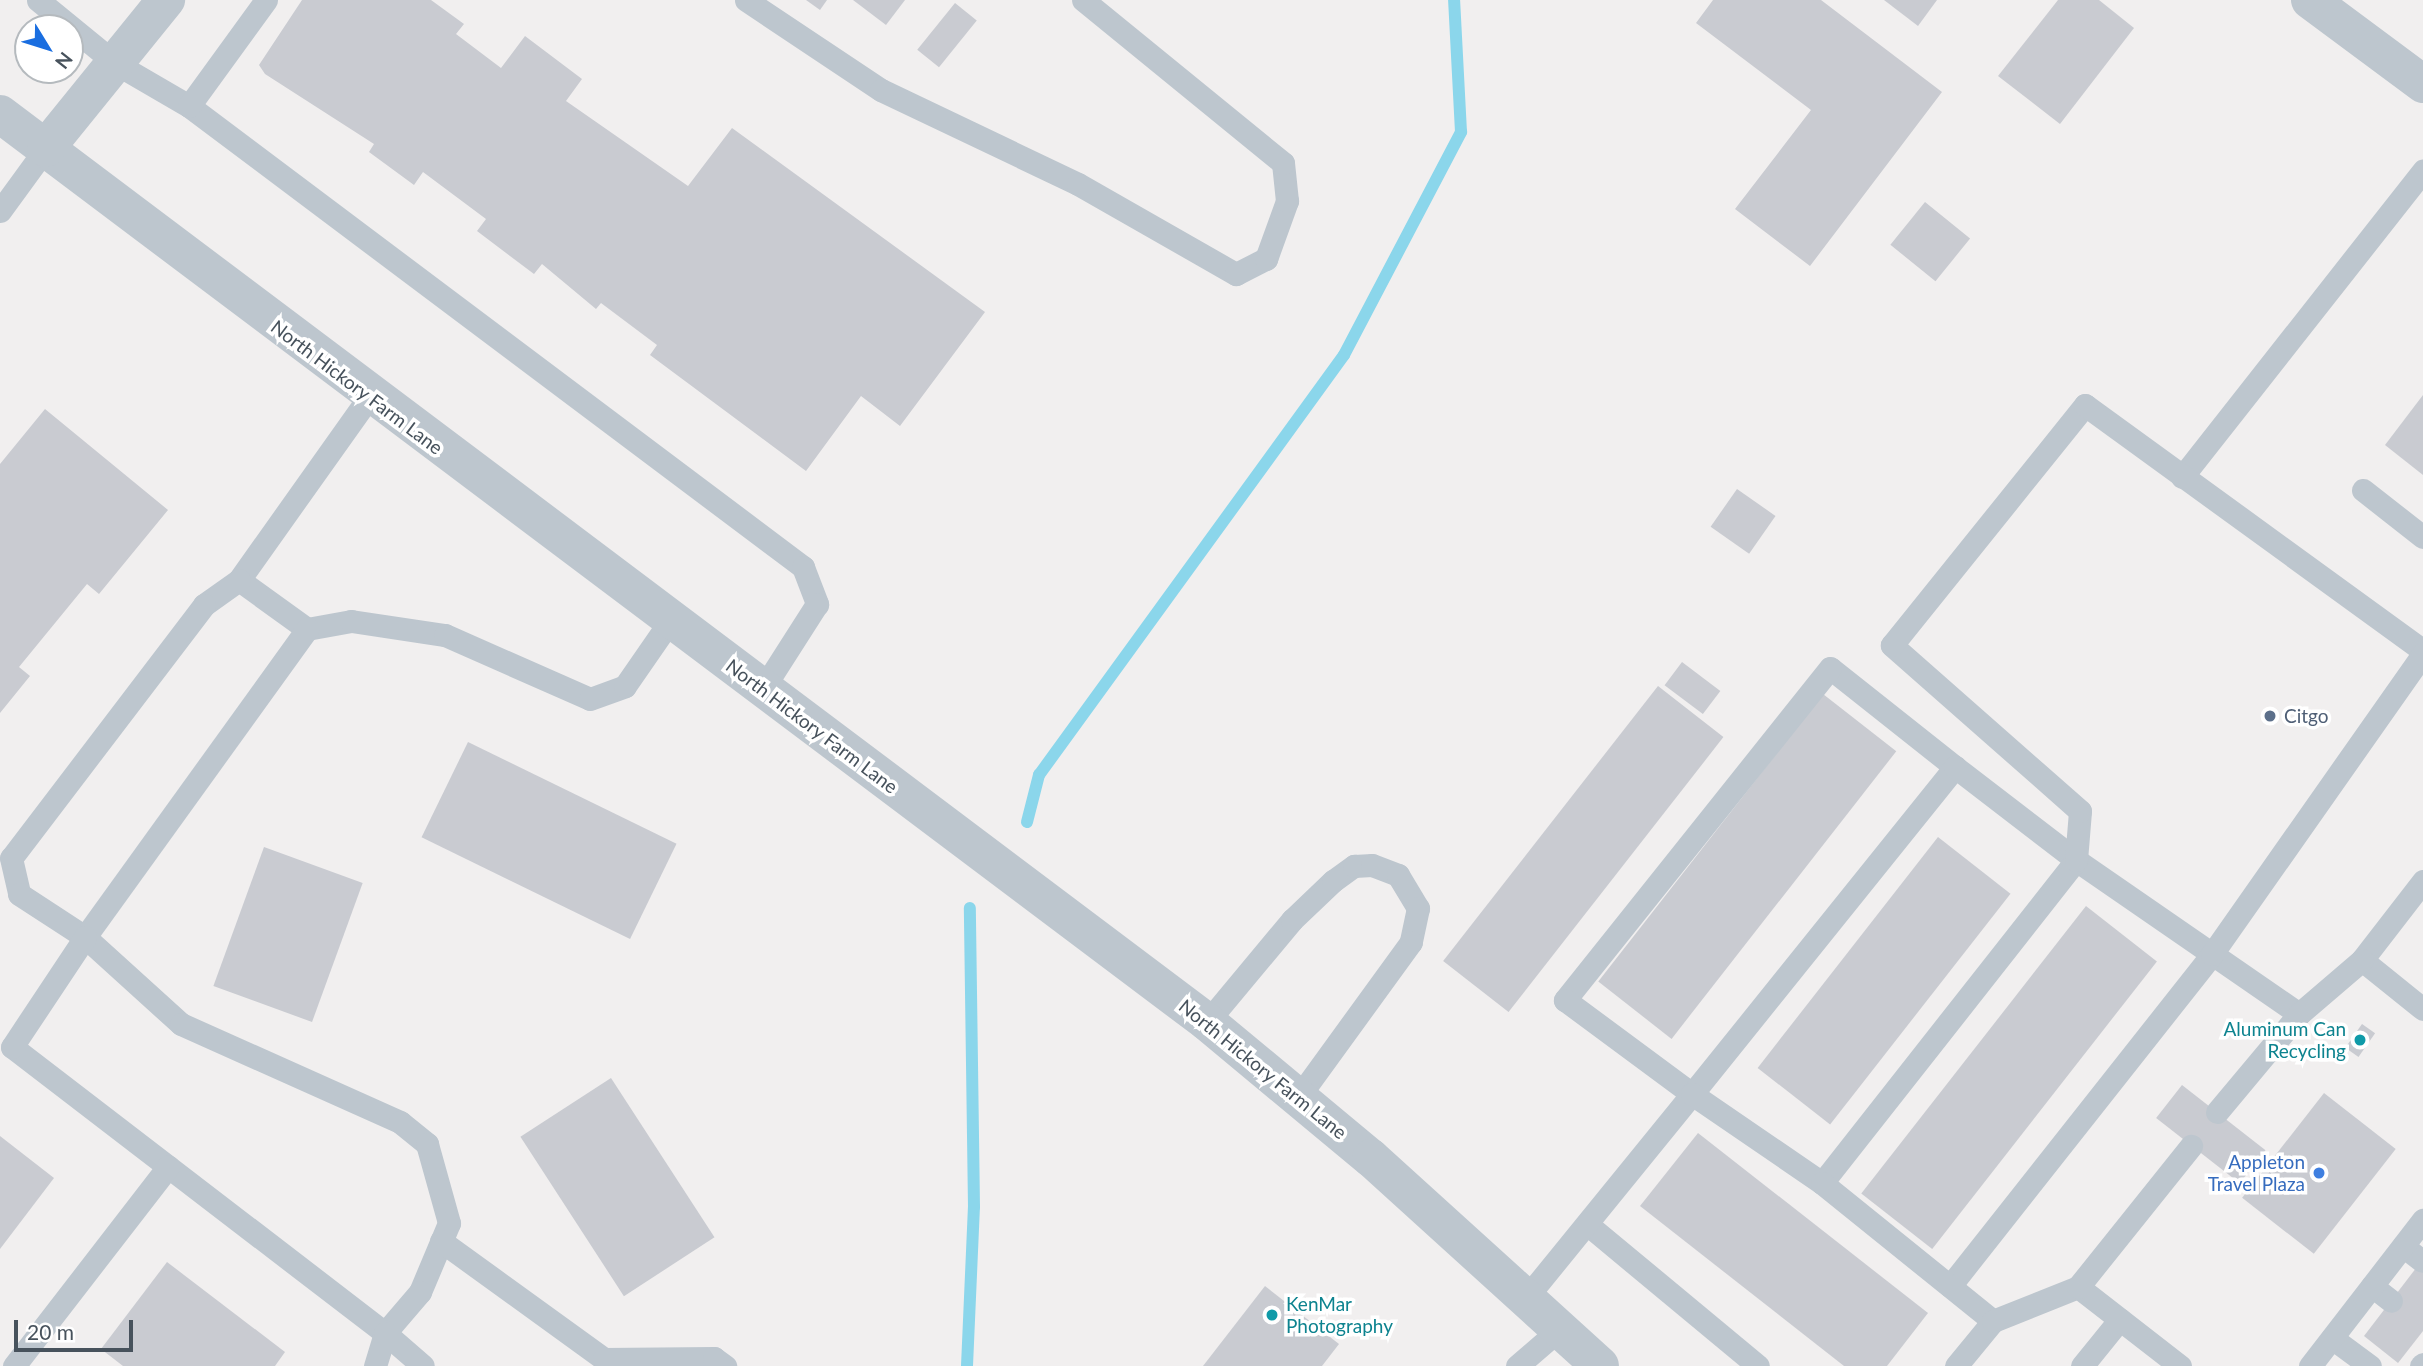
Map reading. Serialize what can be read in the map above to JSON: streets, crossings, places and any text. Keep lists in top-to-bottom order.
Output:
{
  "streets": {
    "street": ["North Hickory Farm Lane"]
  },
  "places": [
    "Citgo",
    "Aluminum Can Recycling",
    "Appleton Travel Plaza",
    "KenMar Photography"
  ],
  "scale_bar": "20 m",
  "north": "bottom right"
}
